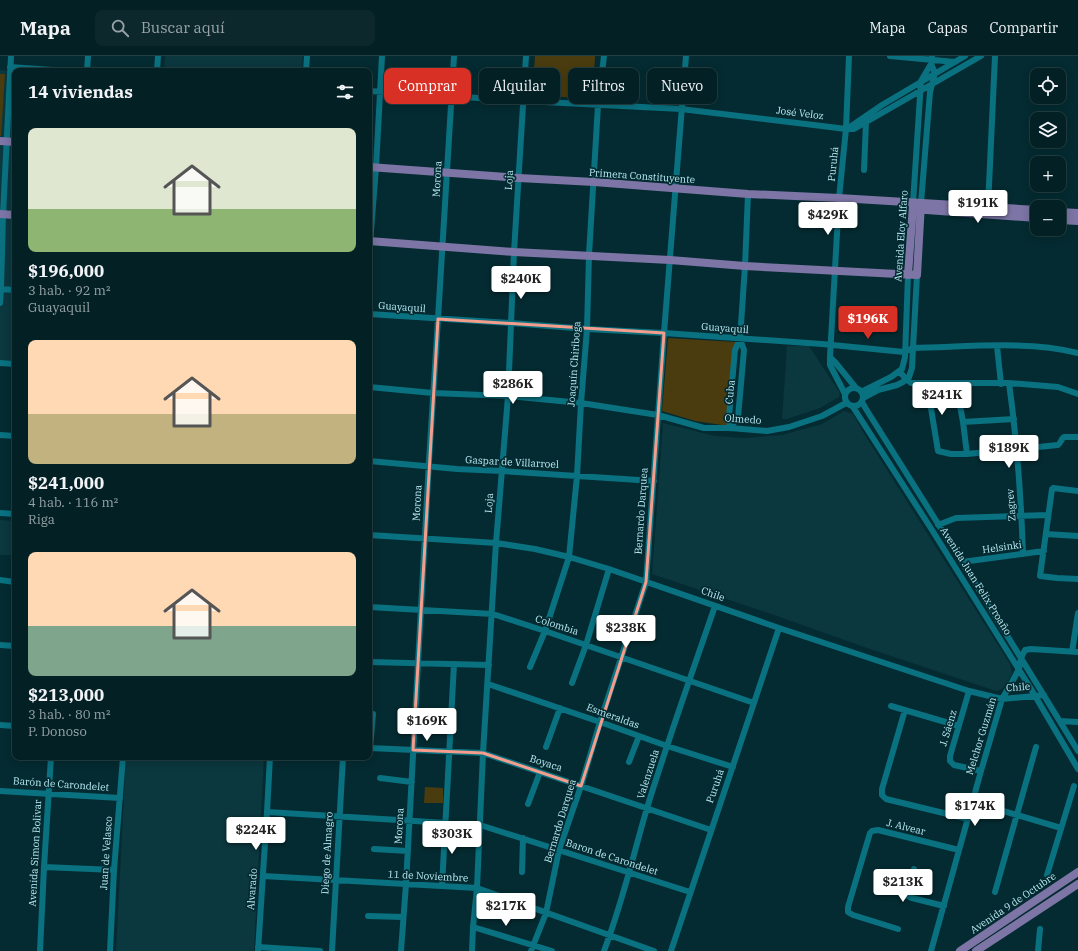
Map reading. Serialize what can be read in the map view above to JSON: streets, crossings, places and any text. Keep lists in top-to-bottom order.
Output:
{
  "streets": {
    "main road": ["Primera Constituyente", "Avenida Eloy Alfaro", "Avenida 9 de Octubre"],
    "street": [
      "José Veloz",
      "Puruhá",
      "Morona",
      "Loja",
      "Guayaquil",
      "Joaquín Chiriboga",
      "Cuba",
      "Olmedo",
      "Gaspar de Villarroel",
      "Zagrev",
      "Bernardo Darquea",
      "Helsinki",
      "Avenida Juan Felix Proaño",
      "Chile",
      "Colombia",
      "Esmeraldas",
      "J. Sáenz",
      "Melchor Guzmán",
      "Boyaca",
      "Valenzuela",
      "Barón de Carondelet",
      "J. Alvear",
      "Avenida Simon Bolivar",
      "Juan de Velasco",
      "Diego de Almagro",
      "Baron de Carondelet",
      "11 de Noviembre",
      "Alvarado"
    ]
  },
  "crossings": [
    ["José Veloz", "Puruhá"],
    ["José Veloz", "Joaquín Chiriboga"],
    ["José Veloz", "Bernardo Darquea"],
    ["Puruhá", "Primera Constituyente"],
    ["Puruhá", "Guayaquil"],
    ["Puruhá", "Chile"],
    ["Puruhá", "Colombia"],
    ["Puruhá", "Esmeraldas"],
    ["Puruhá", "Boyaca"],
    ["Puruhá", "Baron de Carondelet"],
    ["Primera Constituyente", "Morona"],
    ["Primera Constituyente", "Loja"],
    ["Primera Constituyente", "Avenida Eloy Alfaro"],
    ["Primera Constituyente", "Joaquín Chiriboga"],
    ["Primera Constituyente", "Cuba"],
    ["Primera Constituyente", "Bernardo Darquea"],
    ["Morona", "Guayaquil"],
    ["Morona", "Olmedo"],
    ["Morona", "Gaspar de Villarroel"],
    ["Morona", "Chile"],
    ["Morona", "Colombia"],
    ["Morona", "Boyaca"],
    ["Morona", "Baron de Carondelet"],
    ["Morona", "11 de Noviembre"],
    ["Loja", "Guayaquil"],
    ["Loja", "Olmedo"],
    ["Loja", "Gaspar de Villarroel"],
    ["Loja", "Chile"],
    ["Loja", "Colombia"],
    ["Loja", "Esmeraldas"],
    ["Loja", "Boyaca"],
    ["Loja", "Baron de Carondelet"],
    ["Loja", "11 de Noviembre"],
    ["Avenida Eloy Alfaro", "Guayaquil"],
    ["Guayaquil", "Joaquín Chiriboga"],
    ["Guayaquil", "Cuba"],
    ["Guayaquil", "Bernardo Darquea"],
    ["Joaquín Chiriboga", "Olmedo"],
    ["Joaquín Chiriboga", "Gaspar de Villarroel"],
    ["Joaquín Chiriboga", "Chile"],
    ["Joaquín Chiriboga", "Colombia"],
    ["Cuba", "Olmedo"],
    ["Olmedo", "Bernardo Darquea"],
    ["Olmedo", "Avenida Juan Felix Proaño"],
    ["Gaspar de Villarroel", "Bernardo Darquea"],
    ["Zagrev", "Helsinki"],
    ["Bernardo Darquea", "Chile"],
    ["Bernardo Darquea", "Colombia"],
    ["Bernardo Darquea", "Esmeraldas"],
    ["Bernardo Darquea", "Boyaca"],
    ["Bernardo Darquea", "Baron de Carondelet"],
    ["Bernardo Darquea", "11 de Noviembre"],
    ["Helsinki", "Avenida Juan Felix Proaño"],
    ["Avenida Juan Felix Proaño", "Chile"],
    ["Avenida Juan Felix Proaño", "Melchor Guzmán"],
    ["Chile", "J. Sáenz"],
    ["Chile", "Melchor Guzmán"],
    ["Chile", "Valenzuela"],
    ["Colombia", "Valenzuela"],
    ["Esmeraldas", "Valenzuela"],
    ["J. Sáenz", "Melchor Guzmán"],
    ["Melchor Guzmán", "J. Alvear"],
    ["Boyaca", "Valenzuela"],
    ["Valenzuela", "Baron de Carondelet"],
    ["Valenzuela", "11 de Noviembre"],
    ["Barón de Carondelet", "Avenida Simon Bolivar"],
    ["Barón de Carondelet", "Juan de Velasco"],
    ["Diego de Almagro", "Baron de Carondelet"],
    ["Diego de Almagro", "11 de Noviembre"],
    ["Baron de Carondelet", "Alvarado"],
    ["11 de Noviembre", "Alvarado"]
  ],
  "page": {
    "header": "Mapa",
    "search": "Buscar aquí",
    "nav": ["Mapa", "Capas", "Compartir"],
    "map_buttons": ["+", "−"],
    "chip": [
      "Comprar",
      "Alquilar",
      "Filtros",
      "Nuevo"
    ],
    "heading": "14 viviendas",
    "list": [
      {
        "name": "$196,000",
        "note": "3 hab. · 92 m² · Guayaquil"
      },
      {
        "name": "$241,000",
        "note": "4 hab. · 116 m² · Riga"
      },
      {
        "name": "$213,000",
        "note": "3 hab. · 80 m² · P. Donoso"
      }
    ],
    "price": [
      "$191K",
      "$429K",
      "$240K",
      "$196K",
      "$286K",
      "$241K",
      "$189K",
      "$238K",
      "$169K",
      "$174K",
      "$224K",
      "$303K",
      "$213K",
      "$217K"
    ]
  }
}
